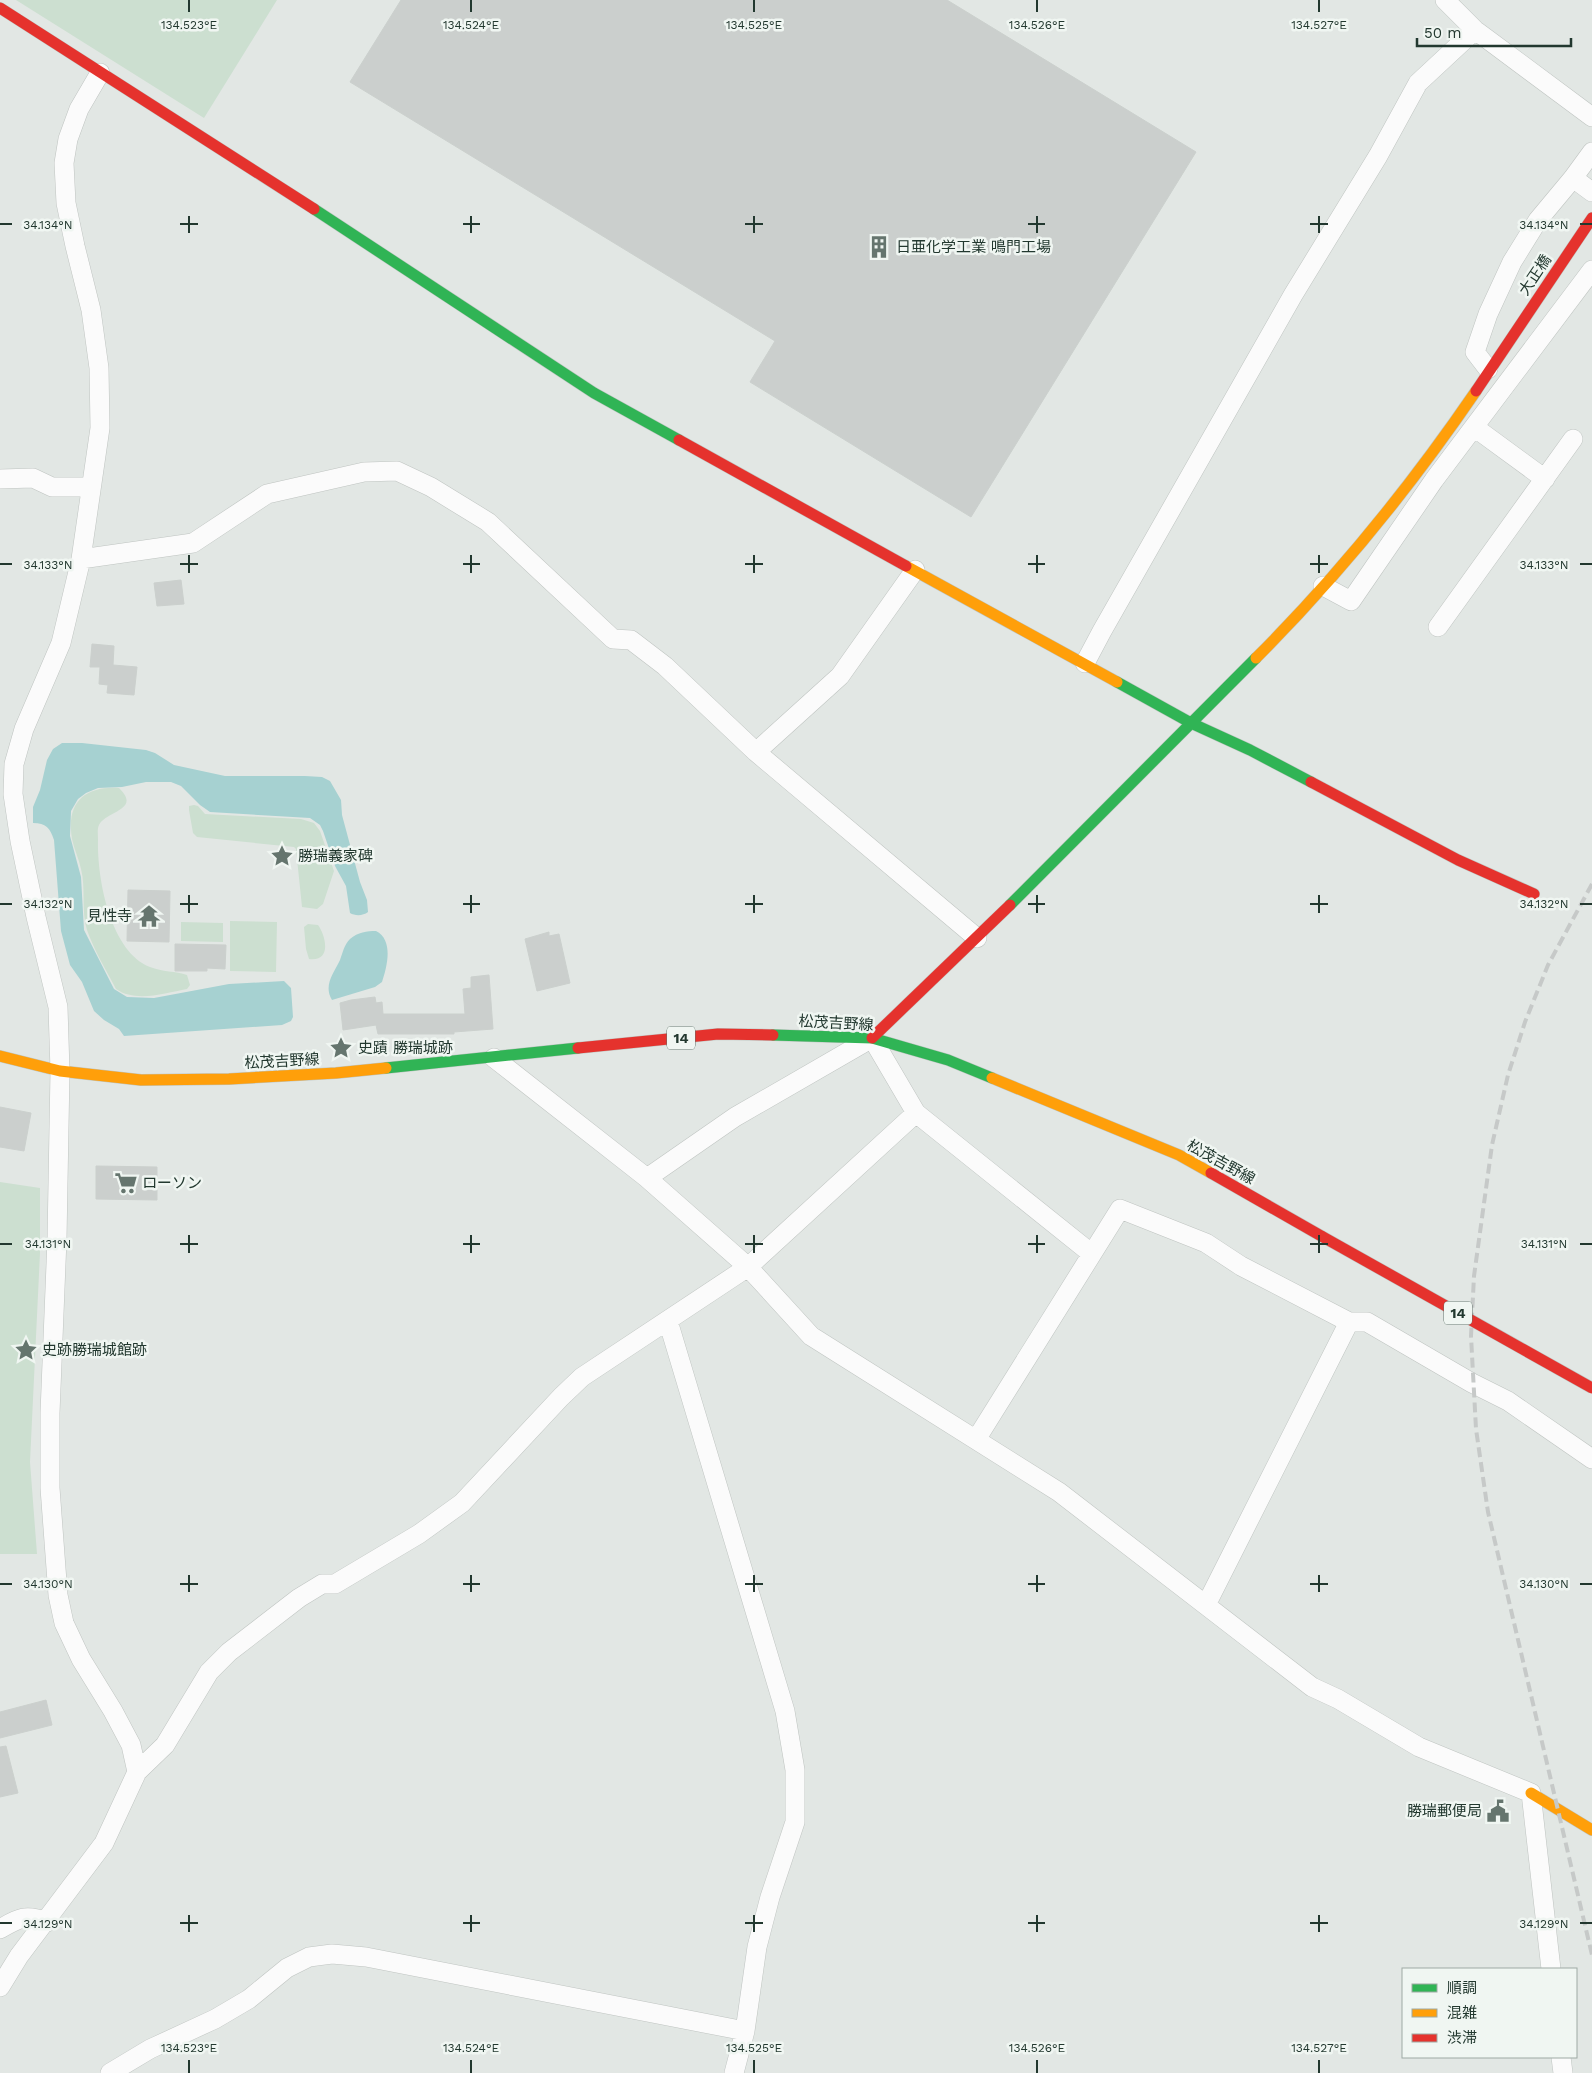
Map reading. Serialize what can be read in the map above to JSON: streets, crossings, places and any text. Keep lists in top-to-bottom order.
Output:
{
  "streets": {
    "street": ["大正橋", "松茂吉野線", "14"]
  },
  "crossings": [
    ["大正橋", "松茂吉野線"]
  ],
  "places": {
    "building": ["日亜化学工業 鳴門工場"],
    "place": ["勝瑞義家碑", "史蹟 勝瑞城跡", "史跡勝瑞城館跡"],
    "temple": ["見性寺"],
    "supermarket": ["ローソン"],
    "public building": ["勝瑞郵便局"]
  },
  "legend": ["順調", "混雑", "渋滞"],
  "scale_bar": "50 m",
  "coordinates": [
    "134.523°E",
    "134.524°E",
    "134.525°E",
    "134.526°E",
    "134.527°E",
    "34.134°N",
    "34.133°N",
    "34.132°N",
    "34.131°N",
    "34.130°N",
    "34.129°N"
  ]
}
